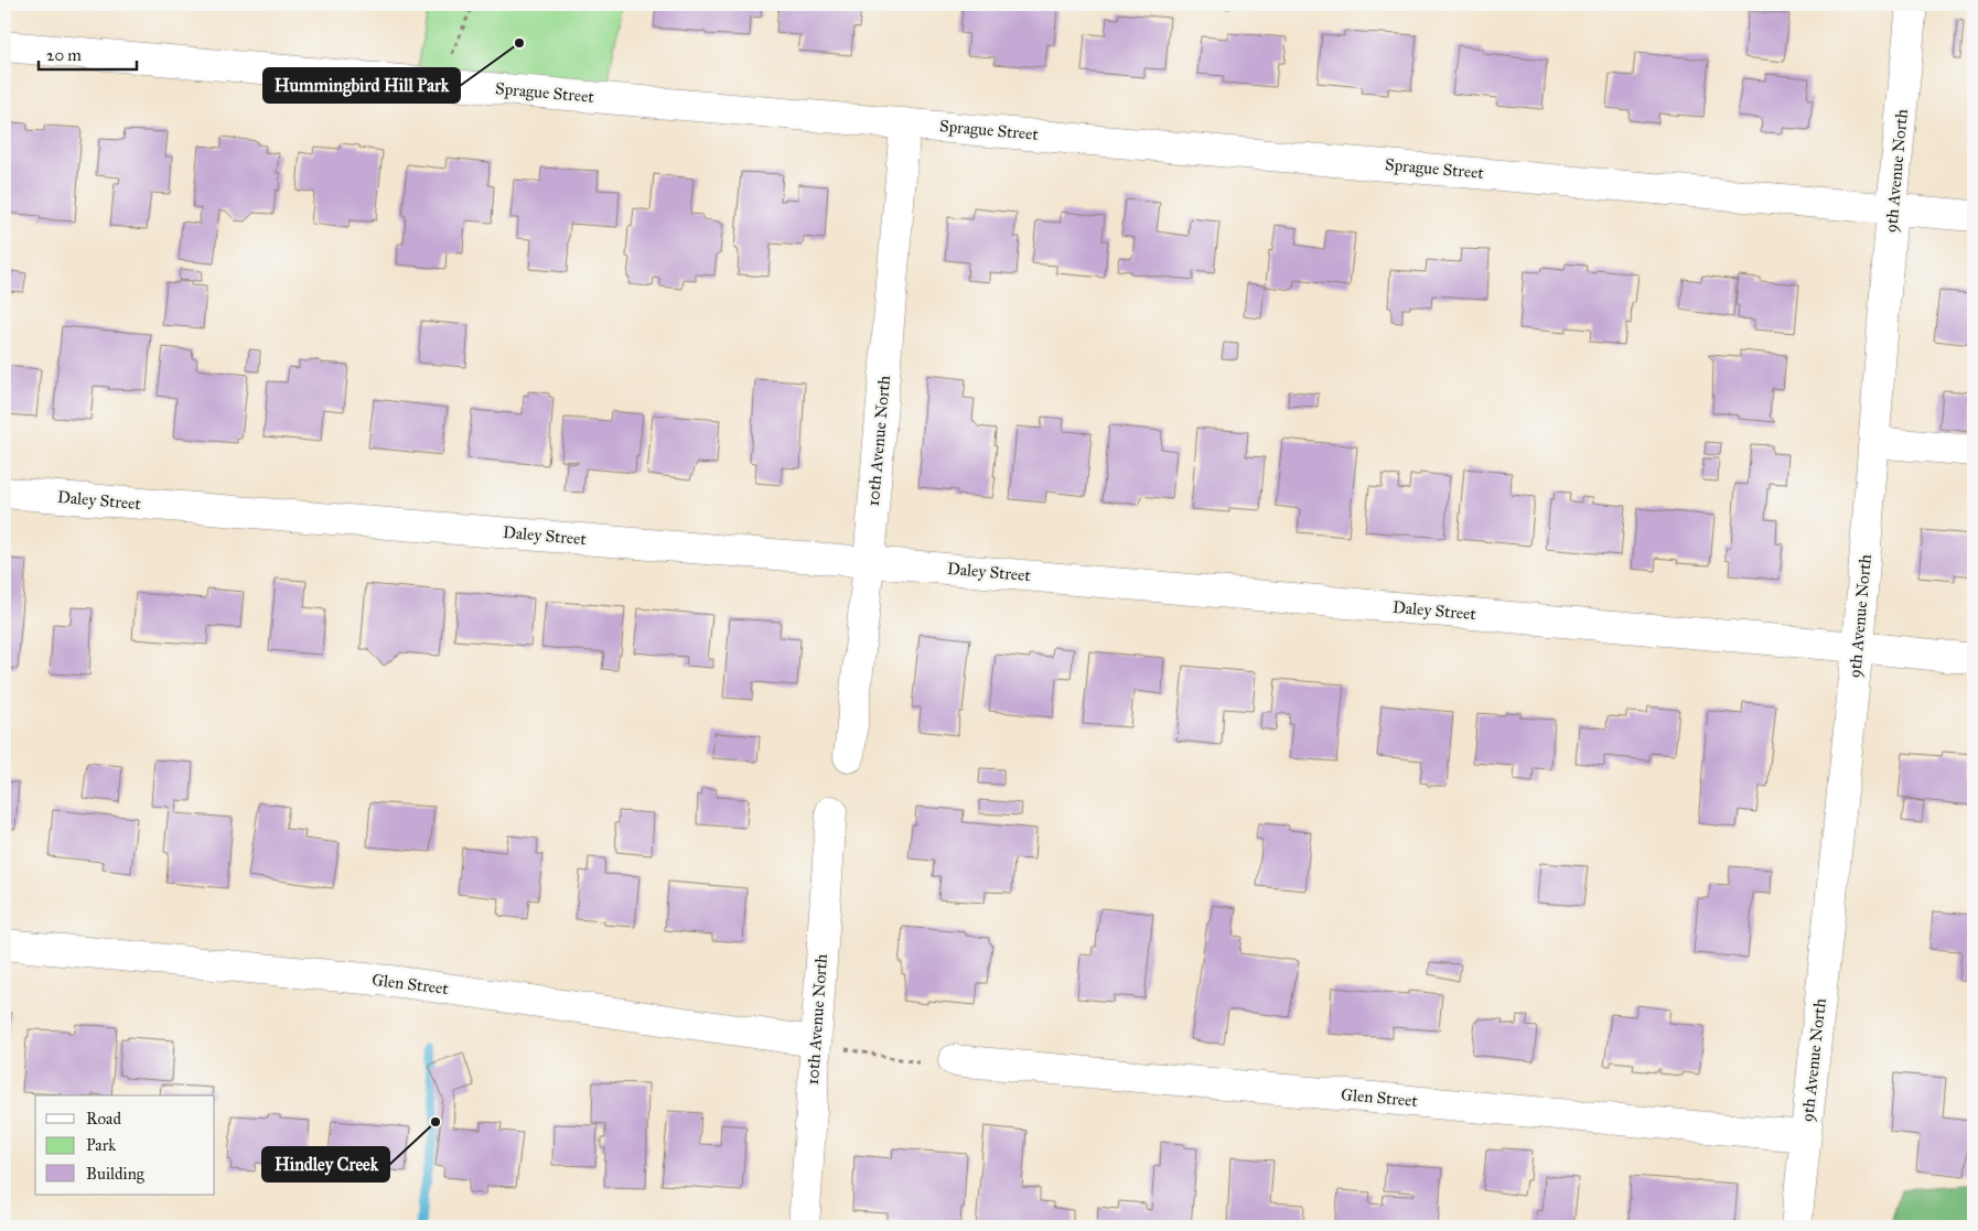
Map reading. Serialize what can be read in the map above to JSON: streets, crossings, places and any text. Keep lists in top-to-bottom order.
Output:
{
  "streets": {
    "street": [
      "Sprague Street",
      "9th Avenue North",
      "10th Avenue North",
      "Daley Street",
      "Glen Street"
    ]
  },
  "crossings": [
    ["Sprague Street", "9th Avenue North"],
    ["Sprague Street", "10th Avenue North"],
    ["9th Avenue North", "Daley Street"],
    ["9th Avenue North", "Glen Street"],
    ["10th Avenue North", "Daley Street"],
    ["10th Avenue North", "Glen Street"]
  ],
  "places": ["Hummingbird Hill Park", "Hindley Creek"],
  "legend": ["Road", "Park", "Building"],
  "scale_bar": "20 m"
}
